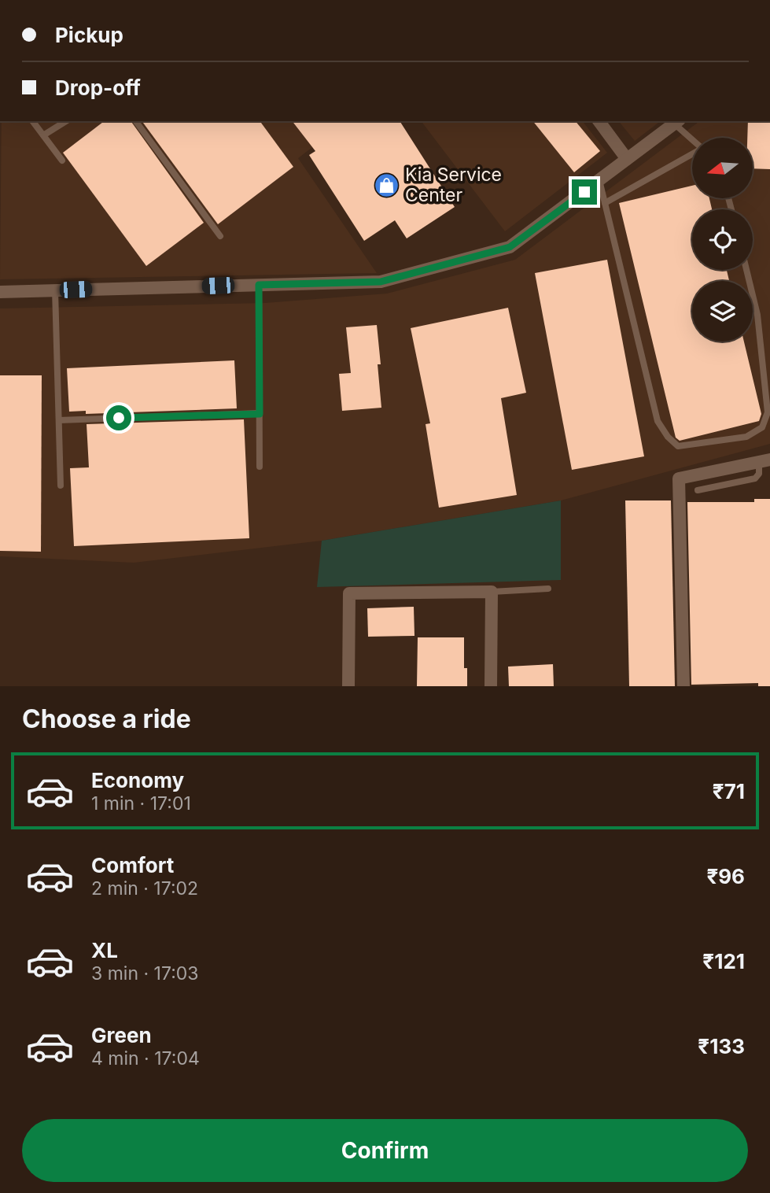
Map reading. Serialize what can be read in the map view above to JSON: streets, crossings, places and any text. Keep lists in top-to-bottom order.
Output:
{
  "places": {
    "shop": ["Kia Service Center"]
  },
  "north": "left",
  "page": {
    "banner": ["Pickup", "Drop-off"],
    "heading": "Choose a ride",
    "list": [
      {
        "name": "Economy",
        "note": "1 min · 17:01",
        "value": "₹71"
      },
      {
        "name": "Comfort",
        "note": "2 min · 17:02",
        "value": "₹96"
      },
      {
        "name": "XL",
        "note": "3 min · 17:03",
        "value": "₹121"
      },
      {
        "name": "Green",
        "note": "4 min · 17:04",
        "value": "₹133"
      }
    ],
    "buttons": "Confirm"
  }
}
